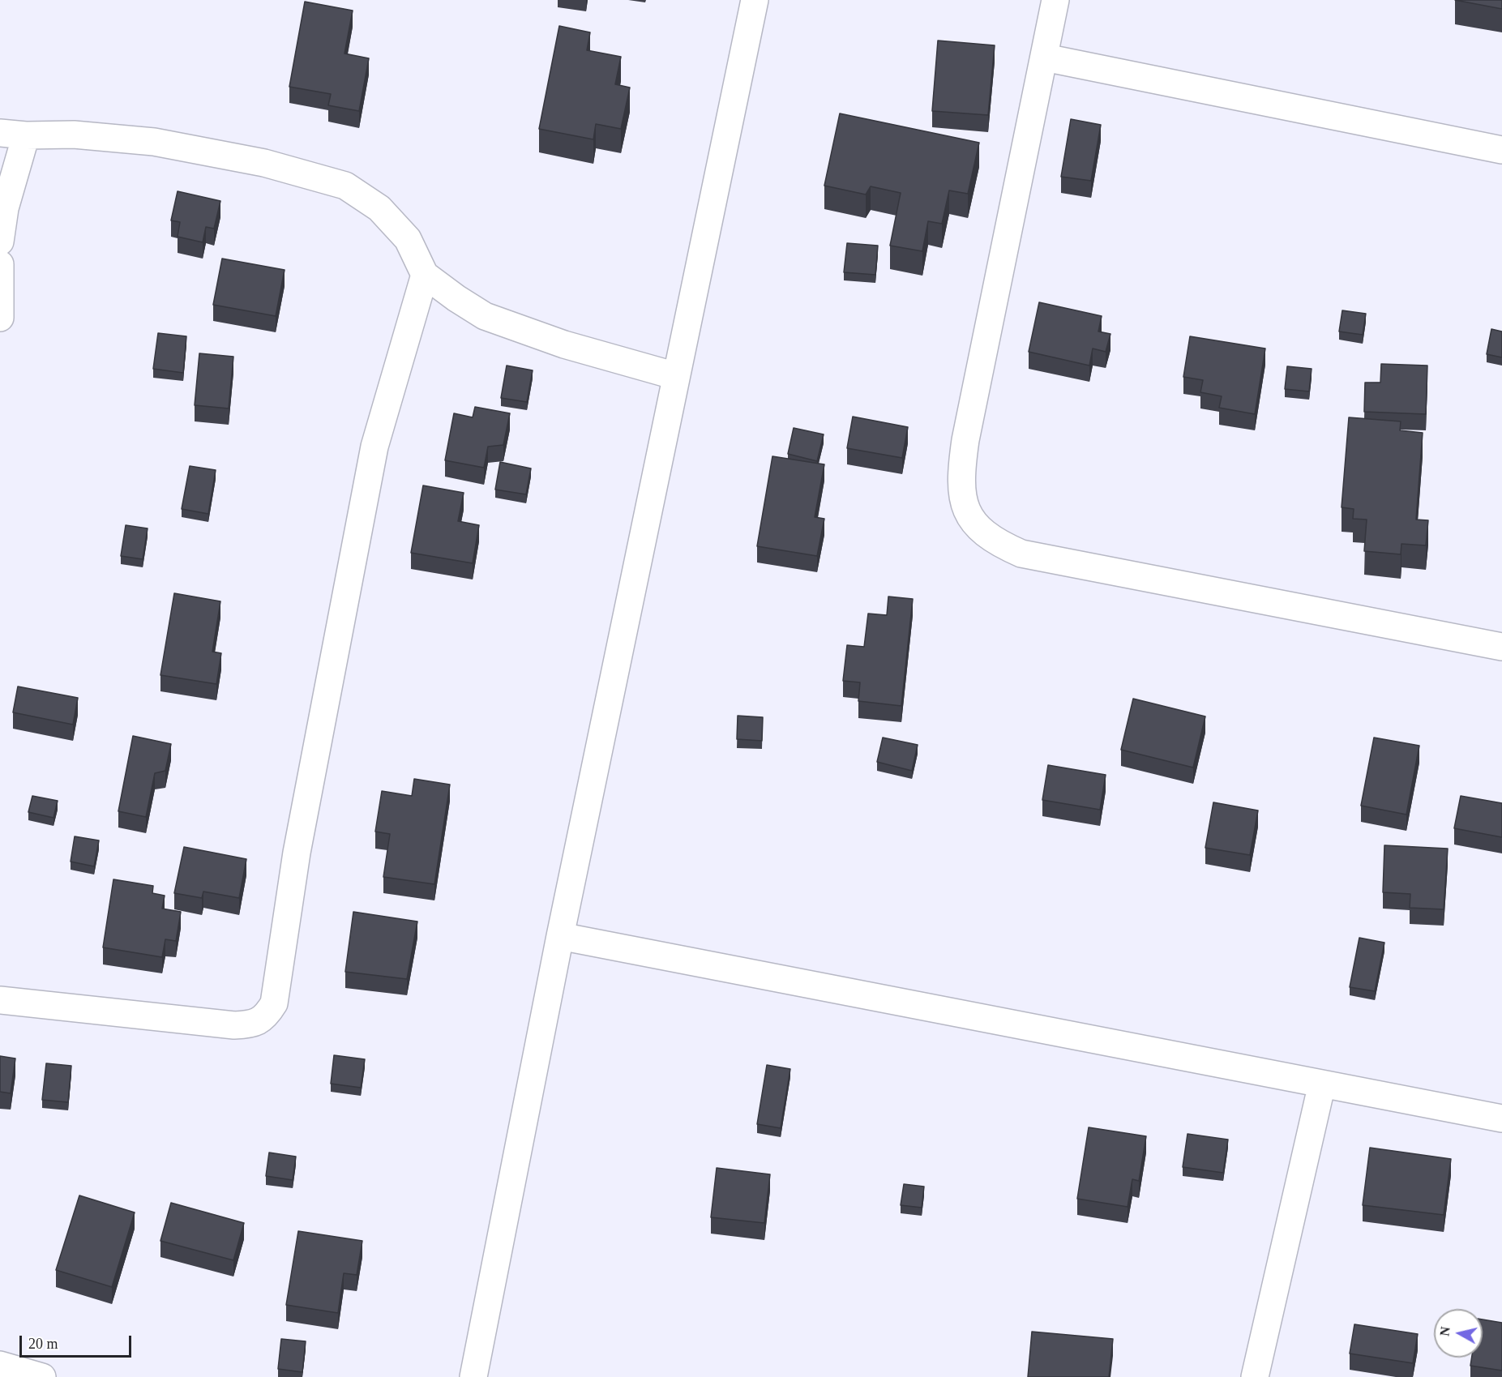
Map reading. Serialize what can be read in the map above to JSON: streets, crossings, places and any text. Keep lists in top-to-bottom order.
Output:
{
  "scale_bar": "20 m",
  "north": "left"
}
